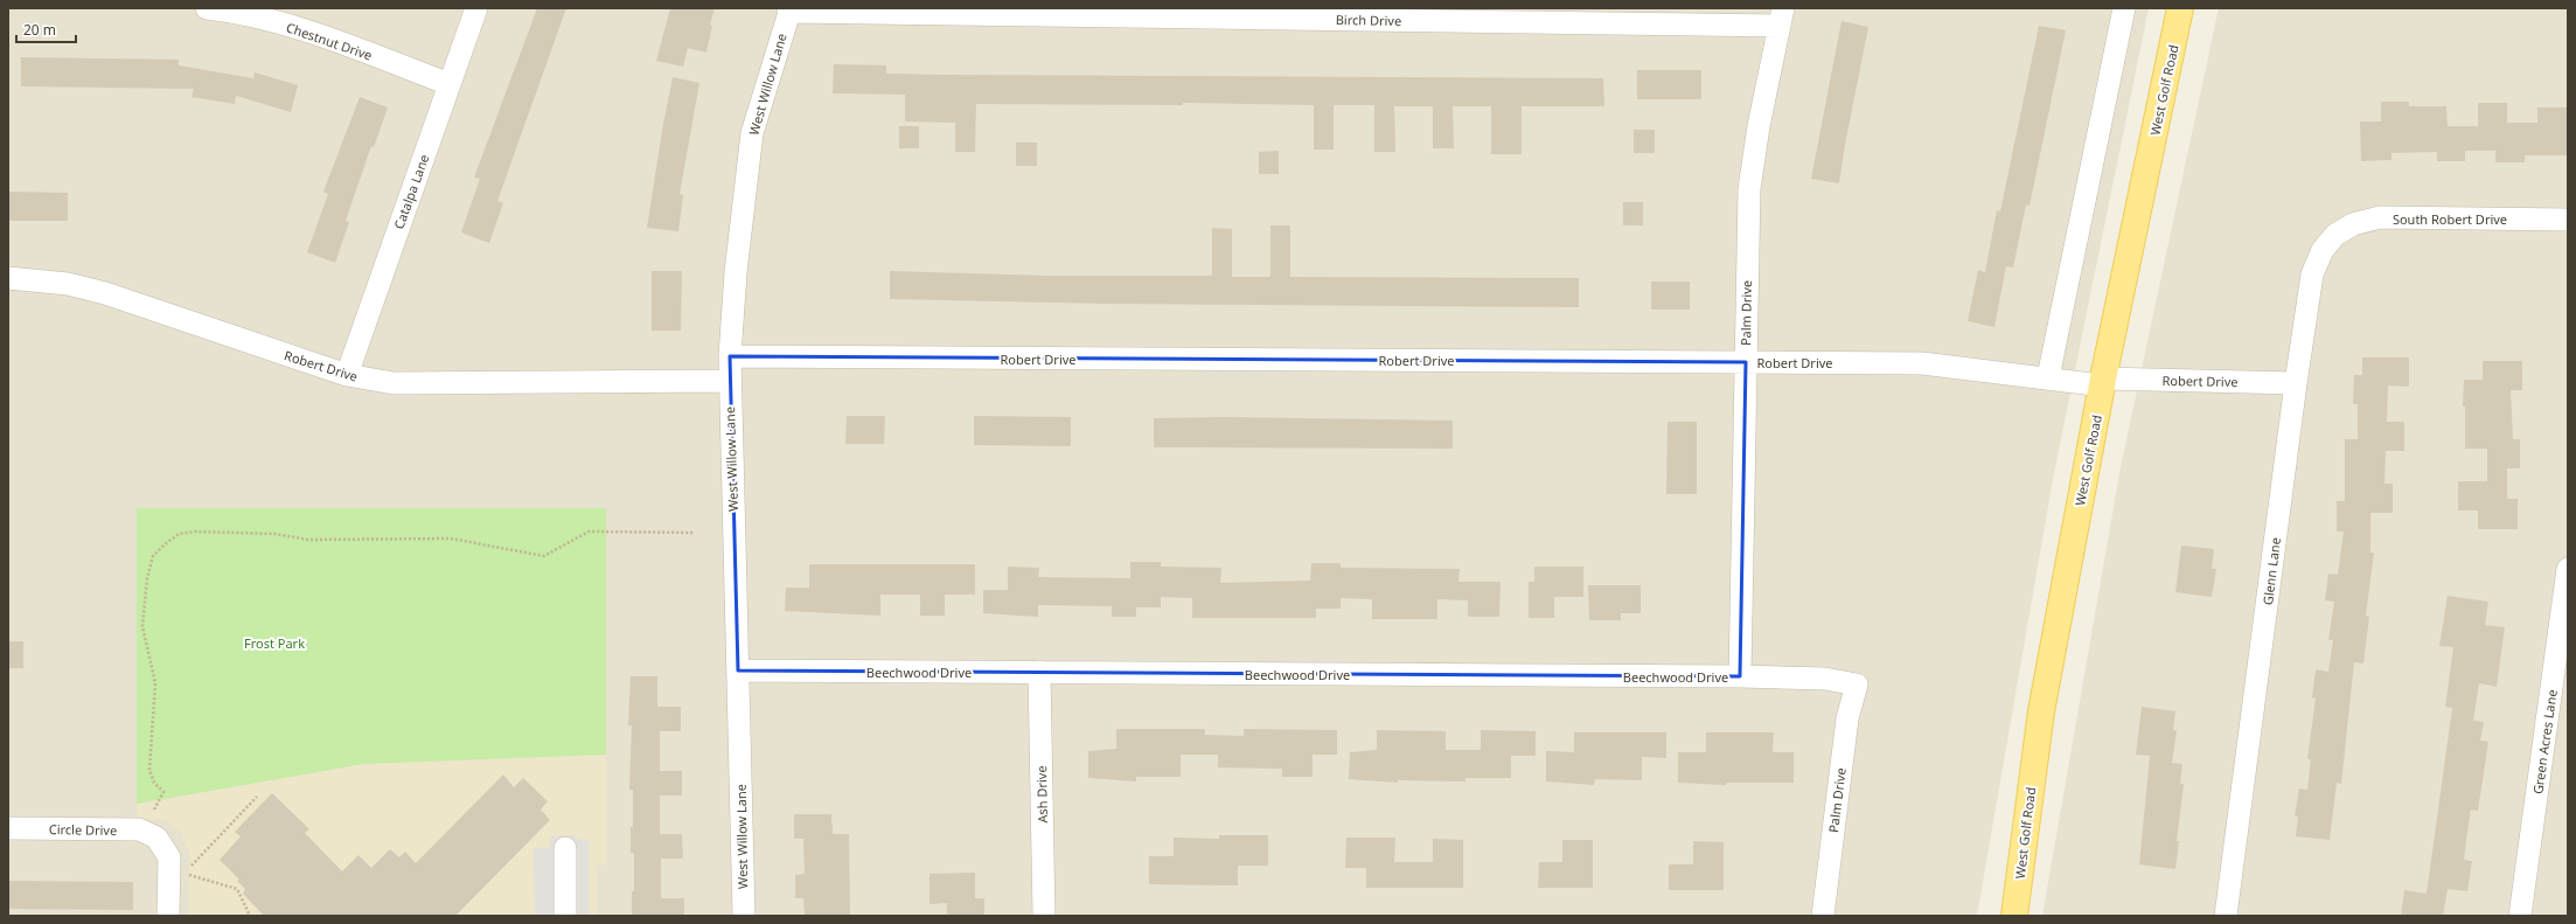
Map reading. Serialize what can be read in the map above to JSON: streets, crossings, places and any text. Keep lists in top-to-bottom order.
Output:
{
  "streets": {
    "main road": ["West Golf Road"],
    "street": [
      "Birch Drive",
      "Chestnut Drive",
      "West Willow Lane",
      "Catalpa Lane",
      "South Robert Drive",
      "Palm Drive",
      "Robert Drive",
      "Glenn Lane",
      "Beechwood Drive",
      "Green Acres Lane",
      "Ash Drive",
      "Circle Drive"
    ]
  },
  "crossings": [
    ["Birch Drive", "West Willow Lane"],
    ["Birch Drive", "Palm Drive"],
    ["Chestnut Drive", "Catalpa Lane"],
    ["West Willow Lane", "Robert Drive"],
    ["West Willow Lane", "Beechwood Drive"],
    ["West Golf Road", "Robert Drive"],
    ["Catalpa Lane", "Robert Drive"],
    ["South Robert Drive", "Glenn Lane"],
    ["Palm Drive", "Robert Drive"],
    ["Palm Drive", "Beechwood Drive"],
    ["Robert Drive", "Glenn Lane"],
    ["Beechwood Drive", "Ash Drive"]
  ],
  "parks": ["Frost Park"],
  "scale_bar": "20 m"
}
